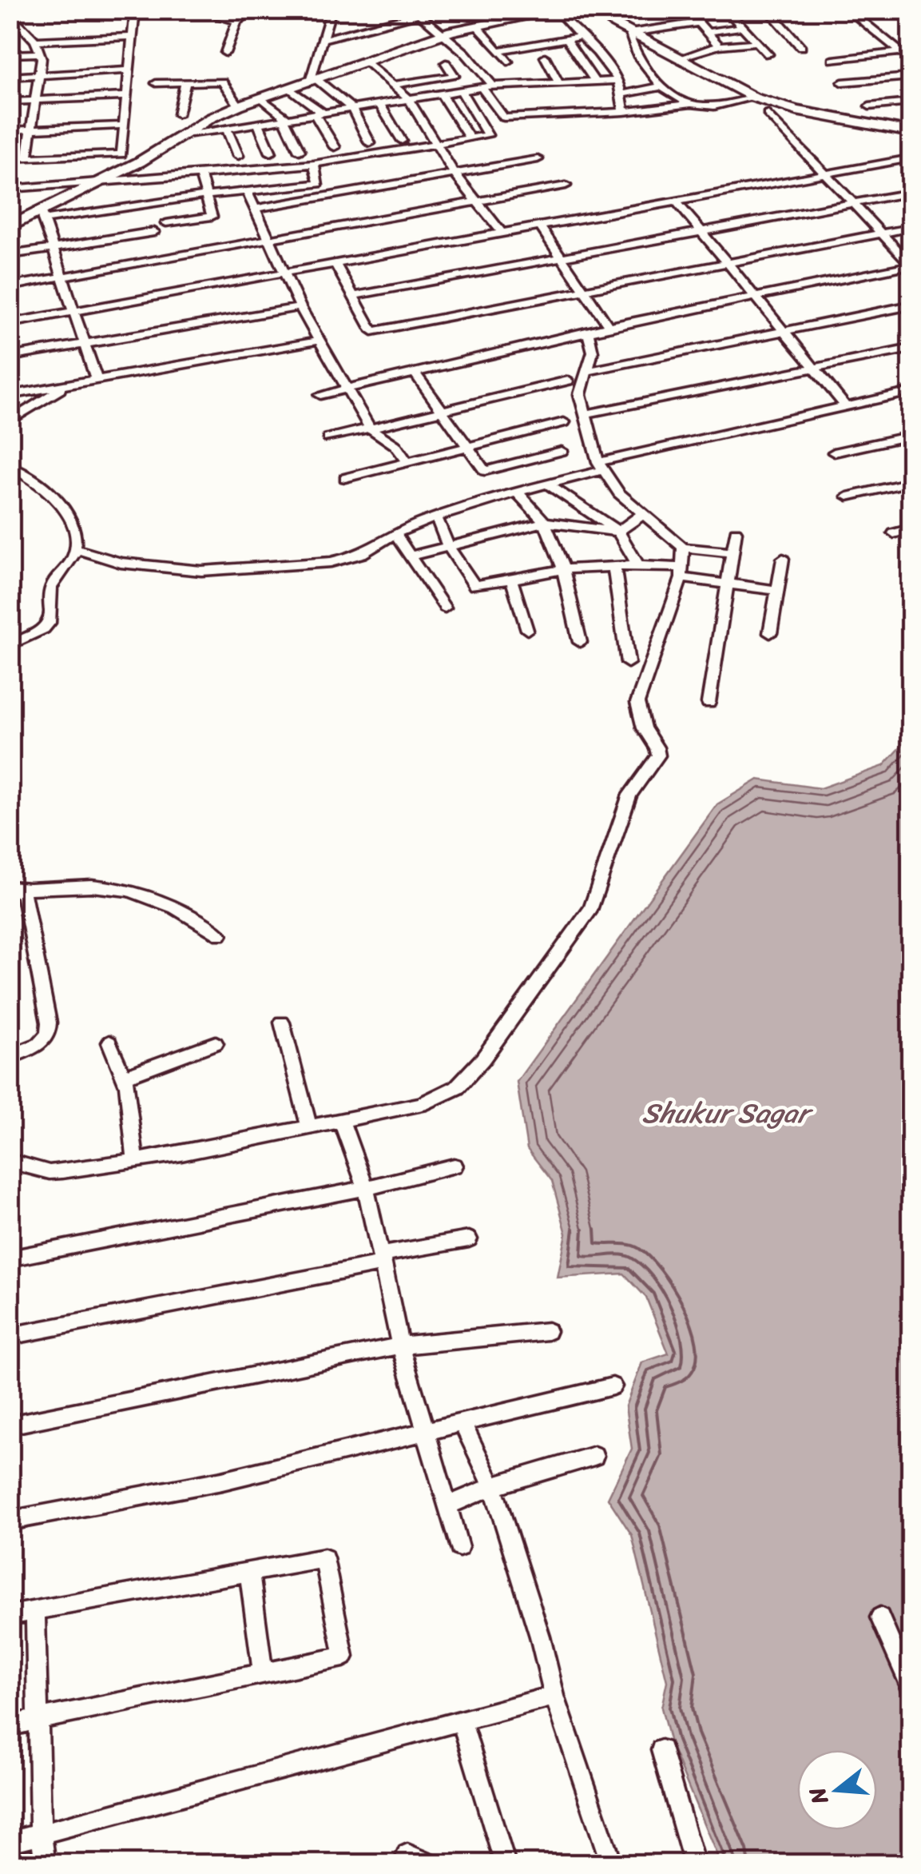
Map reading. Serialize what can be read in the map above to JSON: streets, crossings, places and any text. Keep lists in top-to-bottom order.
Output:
{
  "water": ["Shukur Sagar"],
  "north": "left"
}
